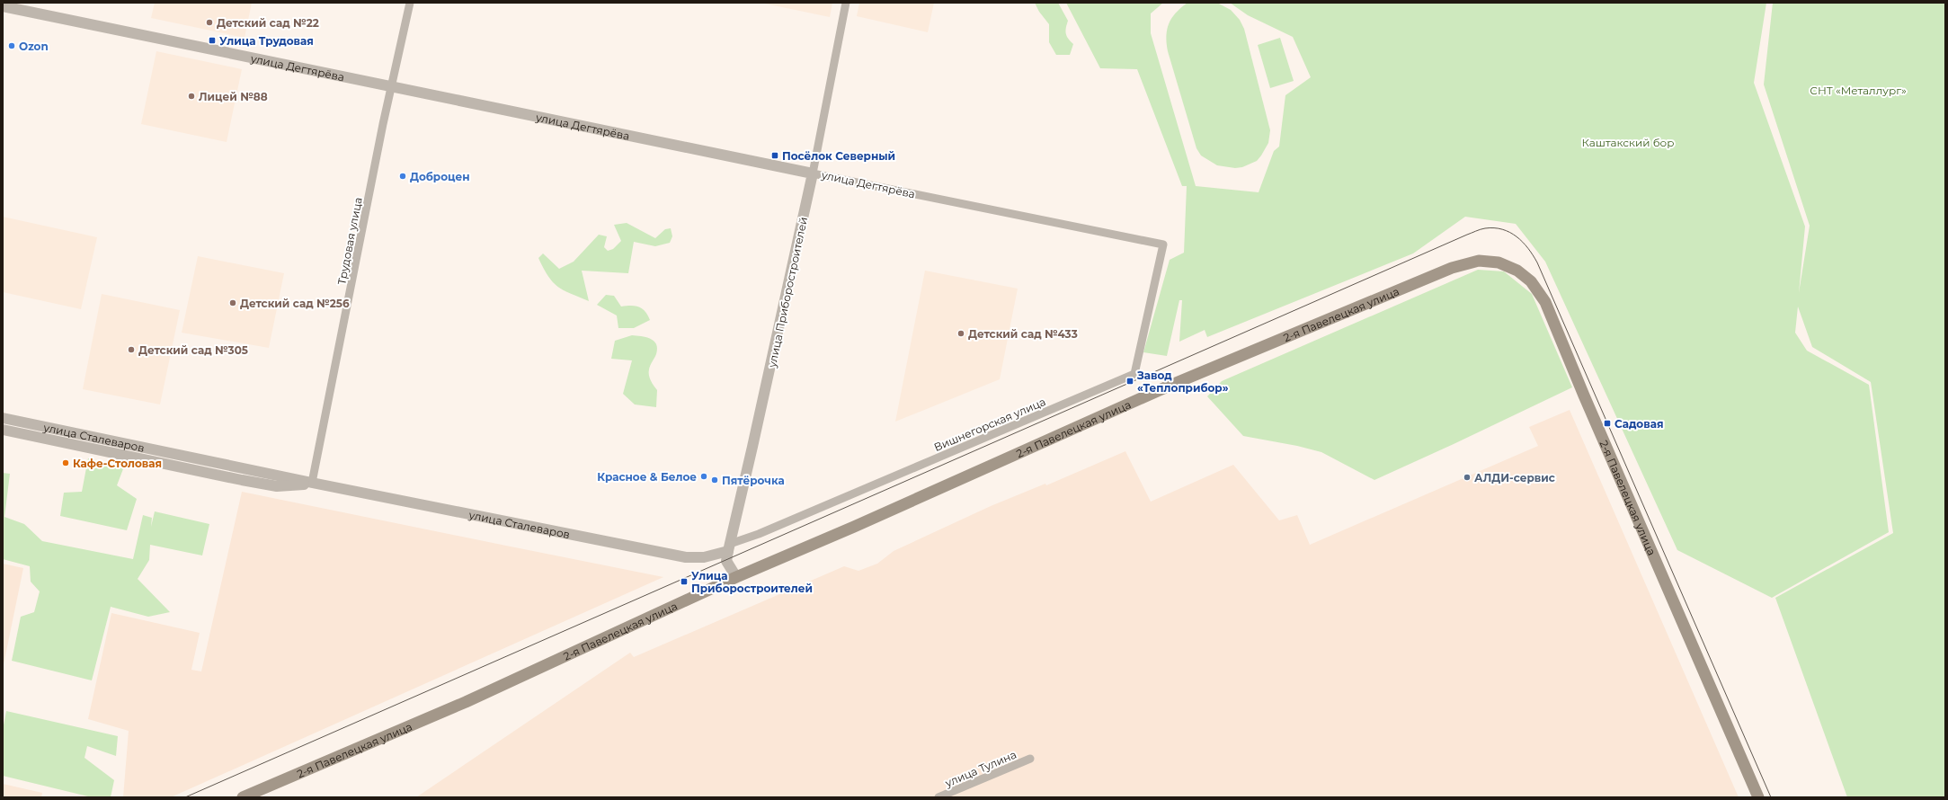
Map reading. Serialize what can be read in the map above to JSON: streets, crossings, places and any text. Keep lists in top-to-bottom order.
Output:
{
  "streets": {
    "main road": ["2-я Павелецкая улица"],
    "street": [
      "улица Дегтярёва",
      "Трудовая улица",
      "улица Приборостроителей",
      "Вишнегорская улица",
      "улица Сталеваров",
      "улица Тулина"
    ]
  },
  "crossings": [
    ["улица Дегтярёва", "Трудовая улица"],
    ["улица Дегтярёва", "улица Приборостроителей"],
    ["улица Дегтярёва", "Вишнегорская улица"],
    ["Трудовая улица", "улица Сталеваров"],
    ["улица Приборостроителей", "2-я Павелецкая улица"],
    ["улица Приборостроителей", "Вишнегорская улица"],
    ["улица Приборостроителей", "улица Сталеваров"],
    ["Вишнегорская улица", "улица Сталеваров"]
  ],
  "parks": ["СНТ «Металлург»", "Каштакский бор"],
  "places": {
    "other": [
      "Детский сад №22",
      "Ozon",
      "Лицей №88",
      "Доброцен",
      "Детский сад №256",
      "Детский сад №433",
      "Детский сад №305",
      "Кафе-Столовая",
      "Красное & Белое",
      "АЛДИ-сервис",
      "Пятёрочка"
    ],
    "transit": [
      "Улица Трудовая",
      "Посёлок Северный",
      "Завод «Теплоприбор»",
      "Садовая",
      "Улица Приборостроителей"
    ]
  }
}
